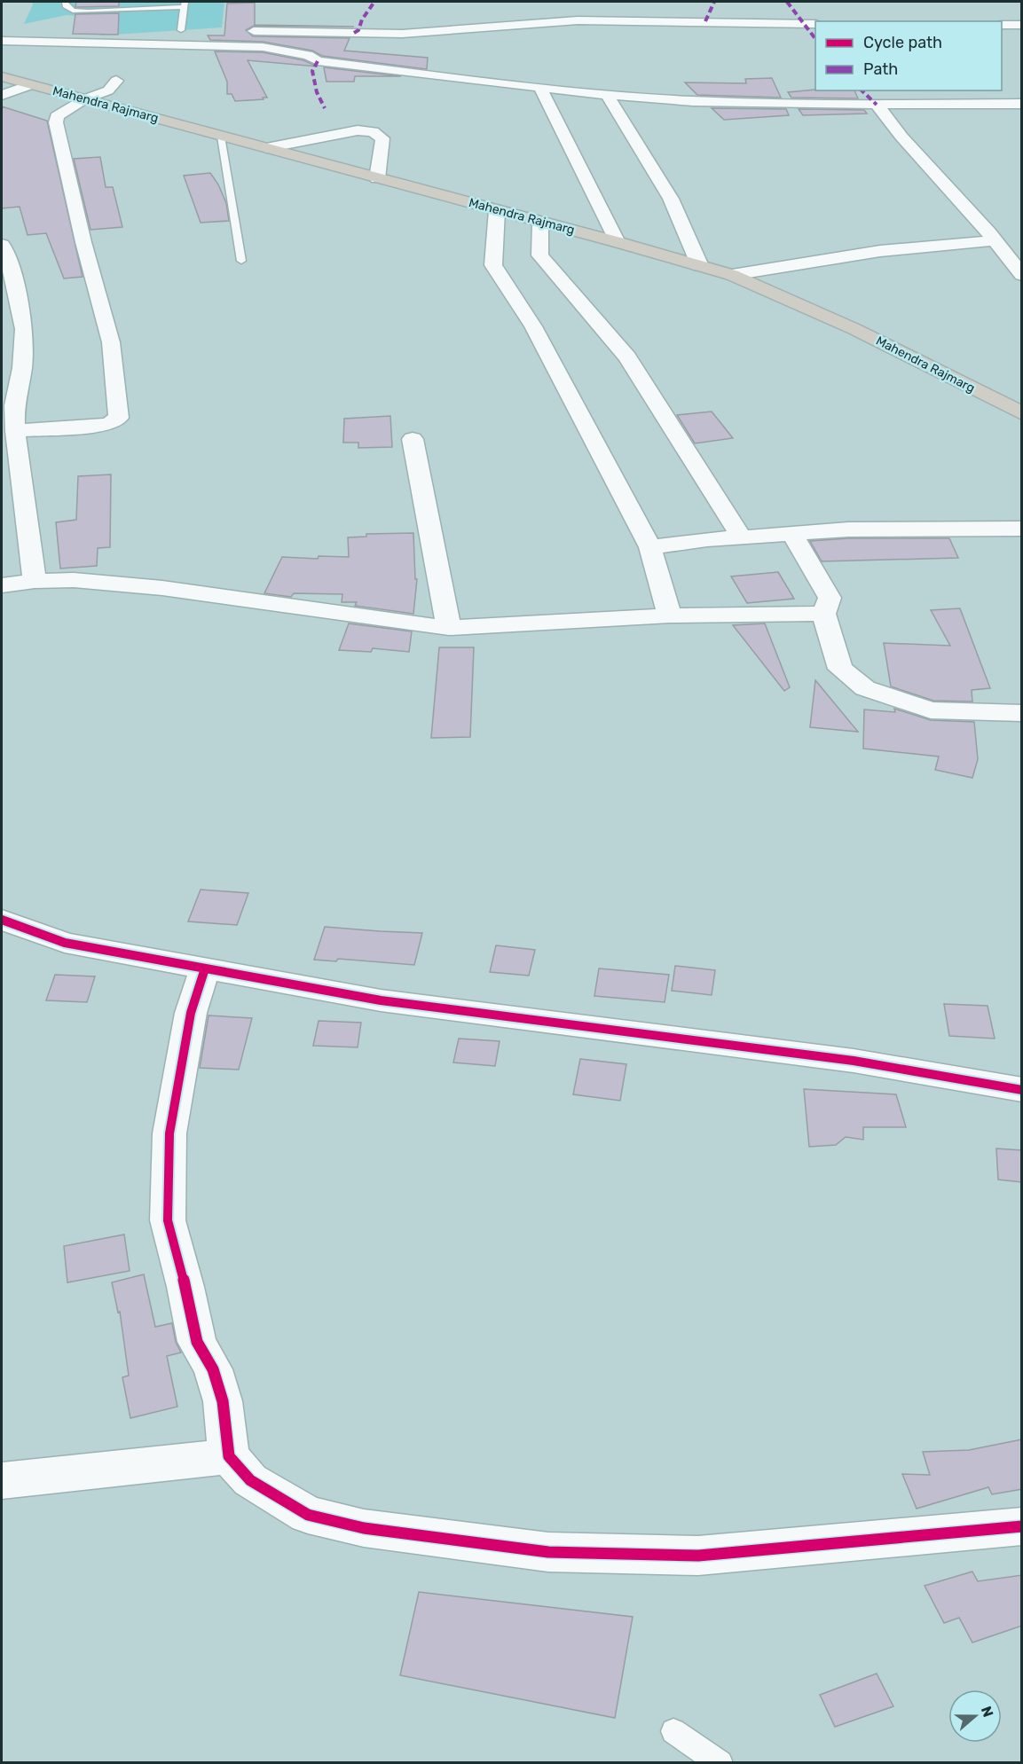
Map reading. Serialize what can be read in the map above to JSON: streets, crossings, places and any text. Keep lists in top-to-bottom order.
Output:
{
  "streets": {
    "highway": ["Mahendra Rajmarg"]
  },
  "legend": ["Cycle path", "Path"],
  "north": "right"
}
